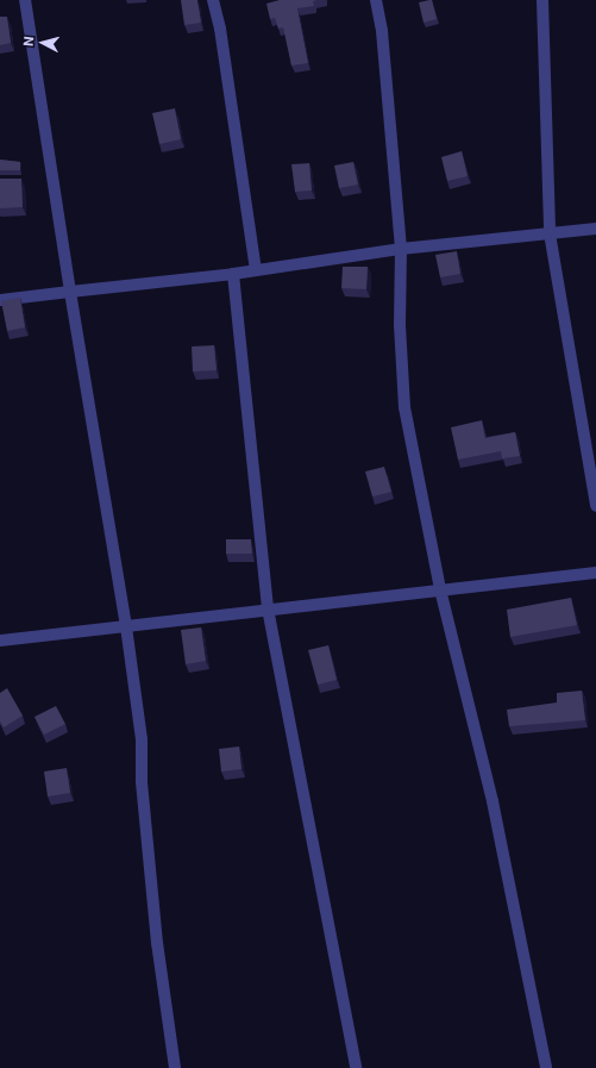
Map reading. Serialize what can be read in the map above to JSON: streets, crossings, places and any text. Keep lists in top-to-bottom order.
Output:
{
  "north": "left"
}
